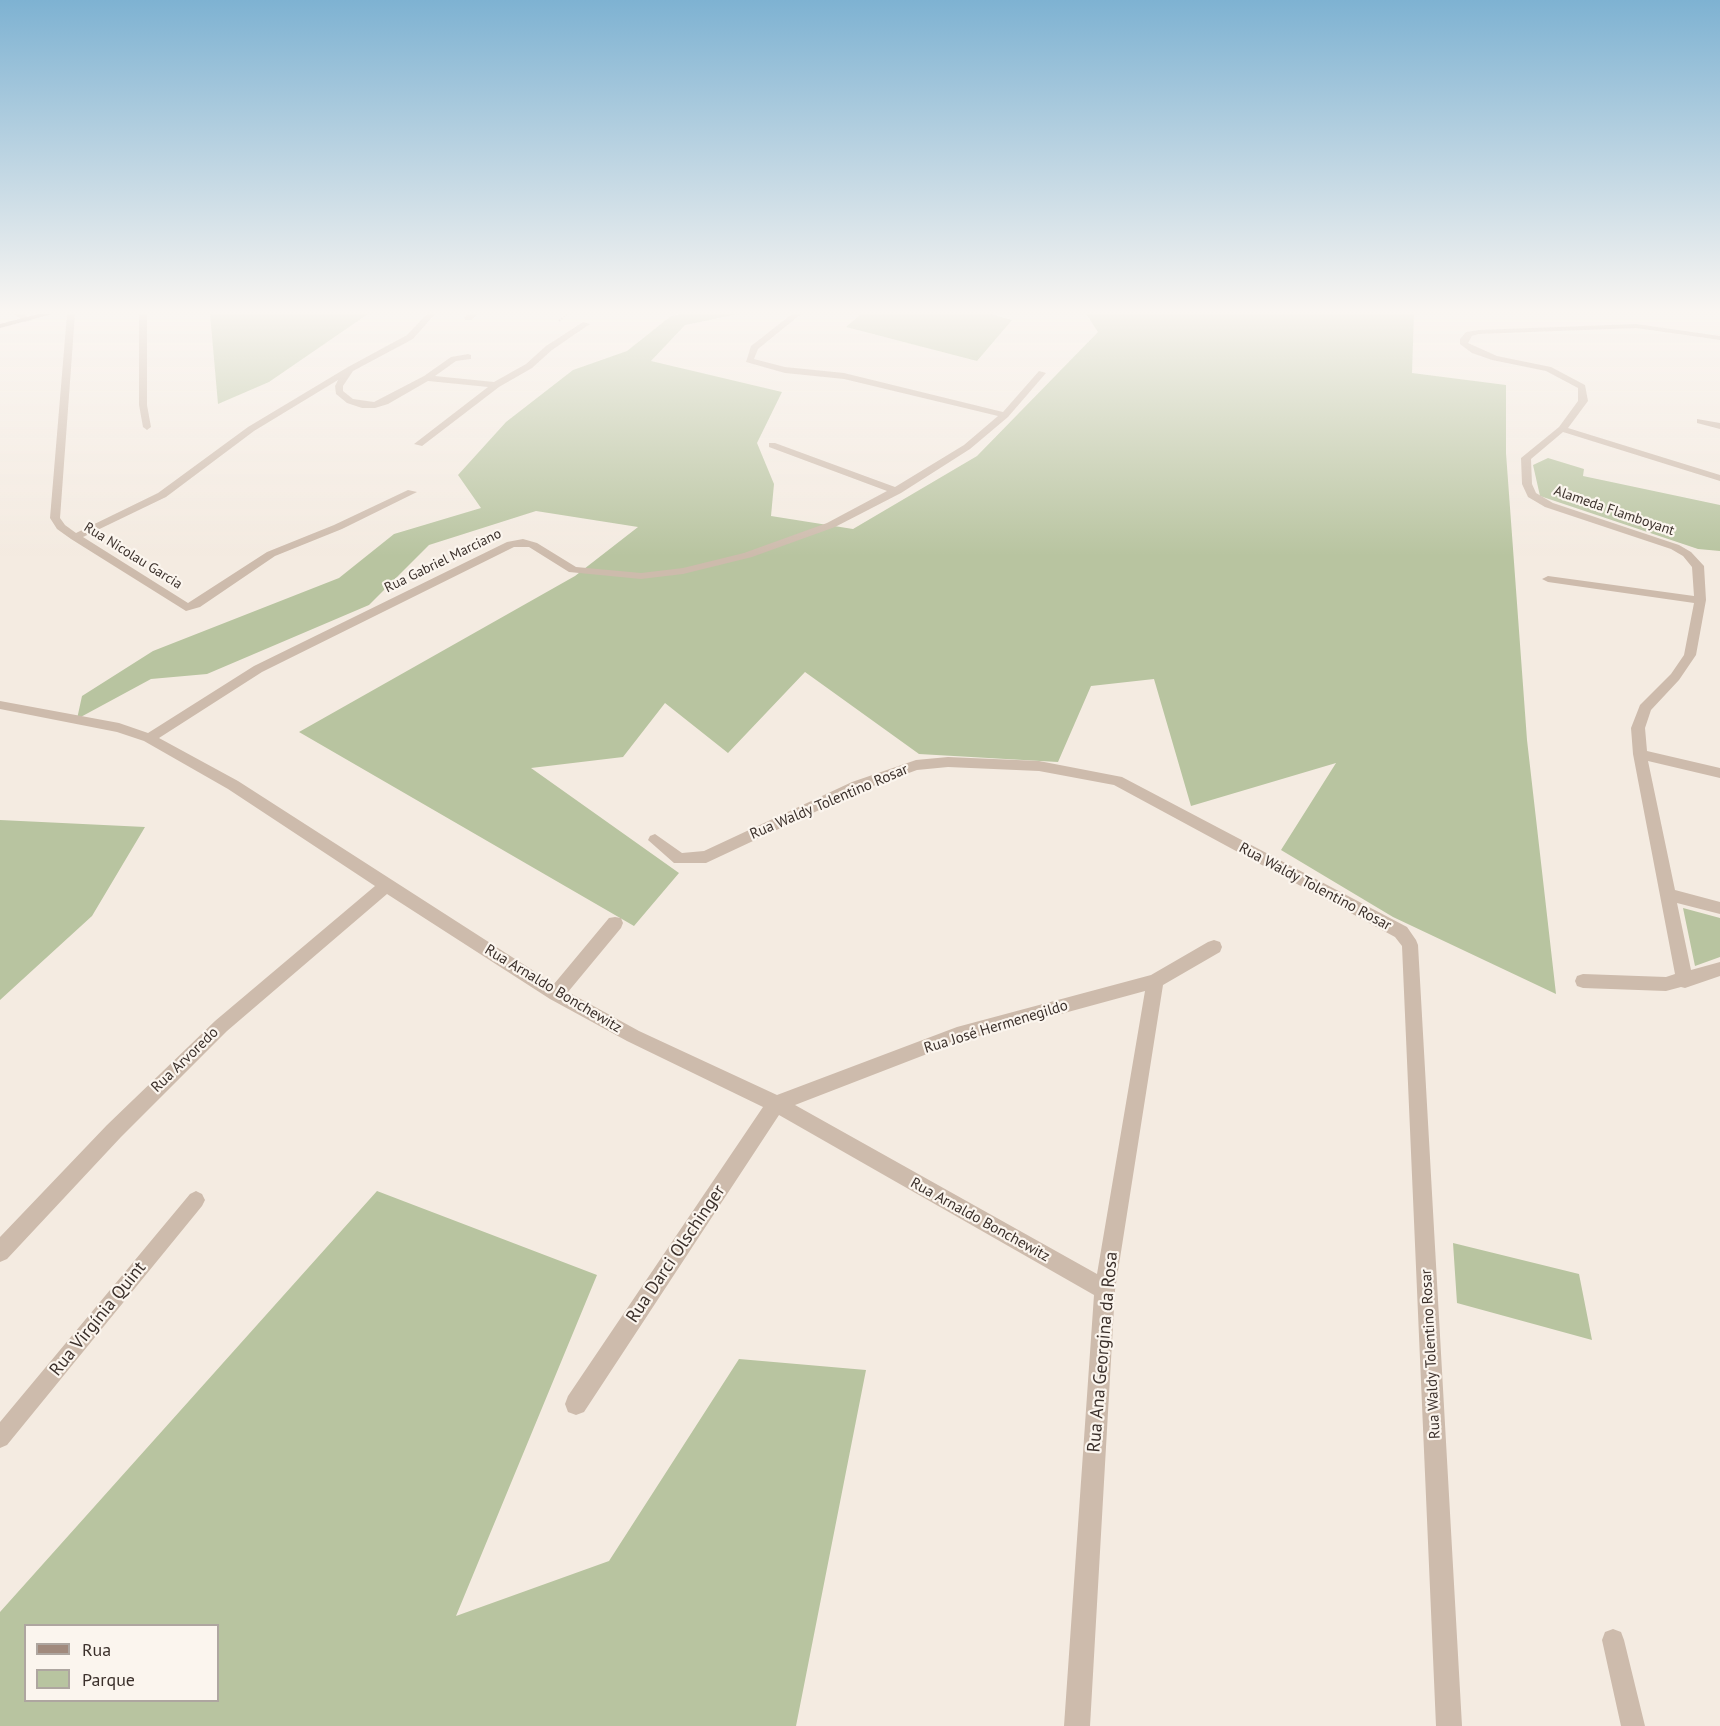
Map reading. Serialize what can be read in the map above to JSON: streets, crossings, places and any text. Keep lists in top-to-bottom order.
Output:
{
  "streets": {
    "street": [
      "Alameda Flamboyant",
      "Rua Nicolau Garcia",
      "Rua Gabriel Marciano",
      "Rua Waldy Tolentino Rosar",
      "Rua Arnaldo Bonchewitz",
      "Rua José Hermenegildo",
      "Rua Arvoredo",
      "Rua Darci Olschinger",
      "Rua Ana Georgina da Rosa"
    ],
    "lane": ["Rua Virgínia Quint"]
  },
  "crossings": [
    ["Rua Gabriel Marciano", "Rua Arnaldo Bonchewitz"],
    ["Rua Arnaldo Bonchewitz", "Rua José Hermenegildo"],
    ["Rua Arnaldo Bonchewitz", "Rua Arvoredo"],
    ["Rua Arnaldo Bonchewitz", "Rua Darci Olschinger"],
    ["Rua Arnaldo Bonchewitz", "Rua Ana Georgina da Rosa"],
    ["Rua José Hermenegildo", "Rua Darci Olschinger"],
    ["Rua José Hermenegildo", "Rua Ana Georgina da Rosa"]
  ],
  "legend": ["Rua", "Parque"]
}
